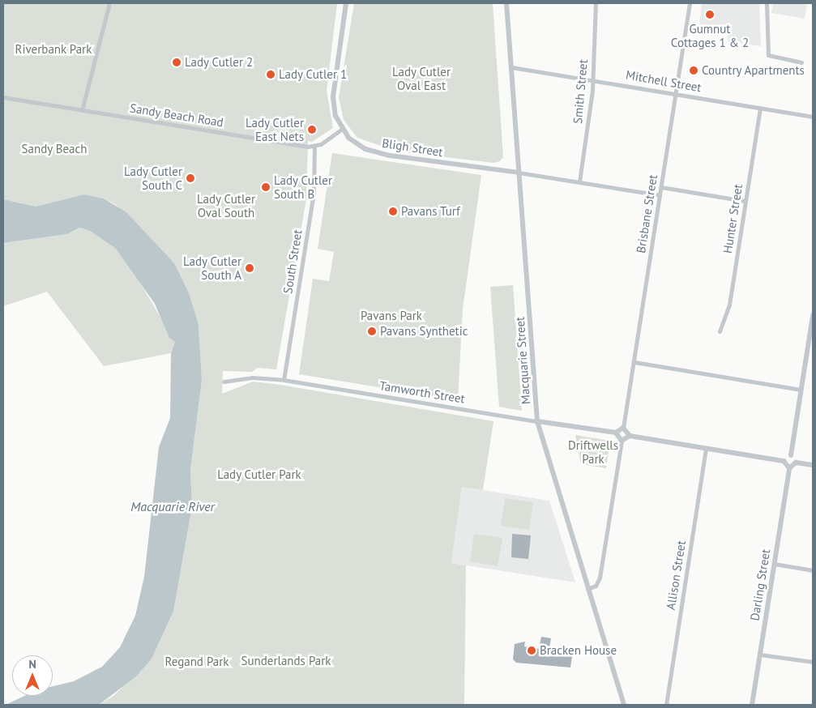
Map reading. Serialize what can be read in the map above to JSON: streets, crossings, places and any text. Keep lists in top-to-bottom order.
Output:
{
  "streets": {
    "street": [
      "Mitchell Street",
      "Smith Street",
      "Sandy Beach Road",
      "Bligh Street",
      "Brisbane Street",
      "Hunter Street",
      "South Street",
      "Macquarie Street",
      "Tamworth Street",
      "Allison Street",
      "Darling Street"
    ]
  },
  "crossings": [
    ["Mitchell Street", "Smith Street"],
    ["Mitchell Street", "Brisbane Street"],
    ["Mitchell Street", "Hunter Street"],
    ["Mitchell Street", "Macquarie Street"],
    ["Sandy Beach Road", "South Street"],
    ["Bligh Street", "Macquarie Street"],
    ["South Street", "Tamworth Street"],
    ["Macquarie Street", "Tamworth Street"]
  ],
  "water": ["Macquarie River"],
  "parks": [
    "Riverbank Park",
    "Lady Cutler Oval East",
    "Sandy Beach",
    "Lady Cutler Oval South",
    "Pavans Park",
    "Driftwells Park",
    "Lady Cutler Park",
    "Sunderlands Park",
    "Regand Park"
  ],
  "places": [
    "Gumnut Cottages 1 & 2",
    "Lady Cutler 2",
    "Country Apartments",
    "Lady Cutler 1",
    "Lady Cutler East Nets",
    "Lady Cutler South C",
    "Lady Cutler South B",
    "Pavans Turf",
    "Lady Cutler South A",
    "Pavans Synthetic",
    "Bracken House"
  ],
  "north": "top"
}
